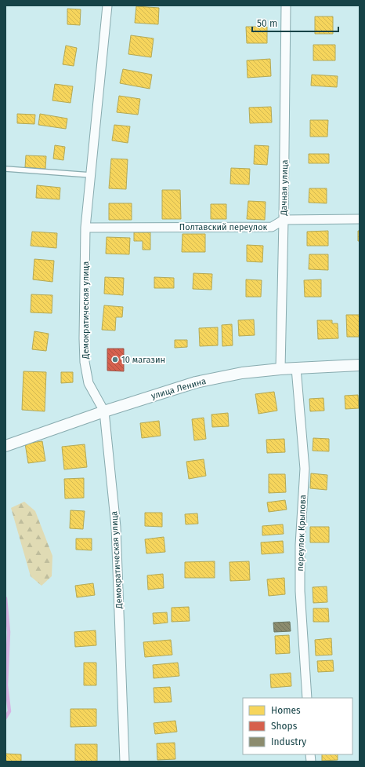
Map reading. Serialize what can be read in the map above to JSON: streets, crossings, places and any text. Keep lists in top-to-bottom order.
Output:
{
  "streets": {
    "street": [
      "Дачная улица",
      "Полтавский переулок",
      "Демократическая улица",
      "улица Ленина",
      "переулок Крылова"
    ]
  },
  "crossings": [
    ["Дачная улица", "Полтавский переулок"],
    ["Дачная улица", "улица Ленина"],
    ["Полтавский переулок", "Демократическая улица"],
    ["Демократическая улица", "улица Ленина"],
    ["улица Ленина", "переулок Крылова"]
  ],
  "places": ["10 магазин"],
  "legend": ["Homes", "Shops", "Industry"],
  "scale_bar": "50 m"
}
